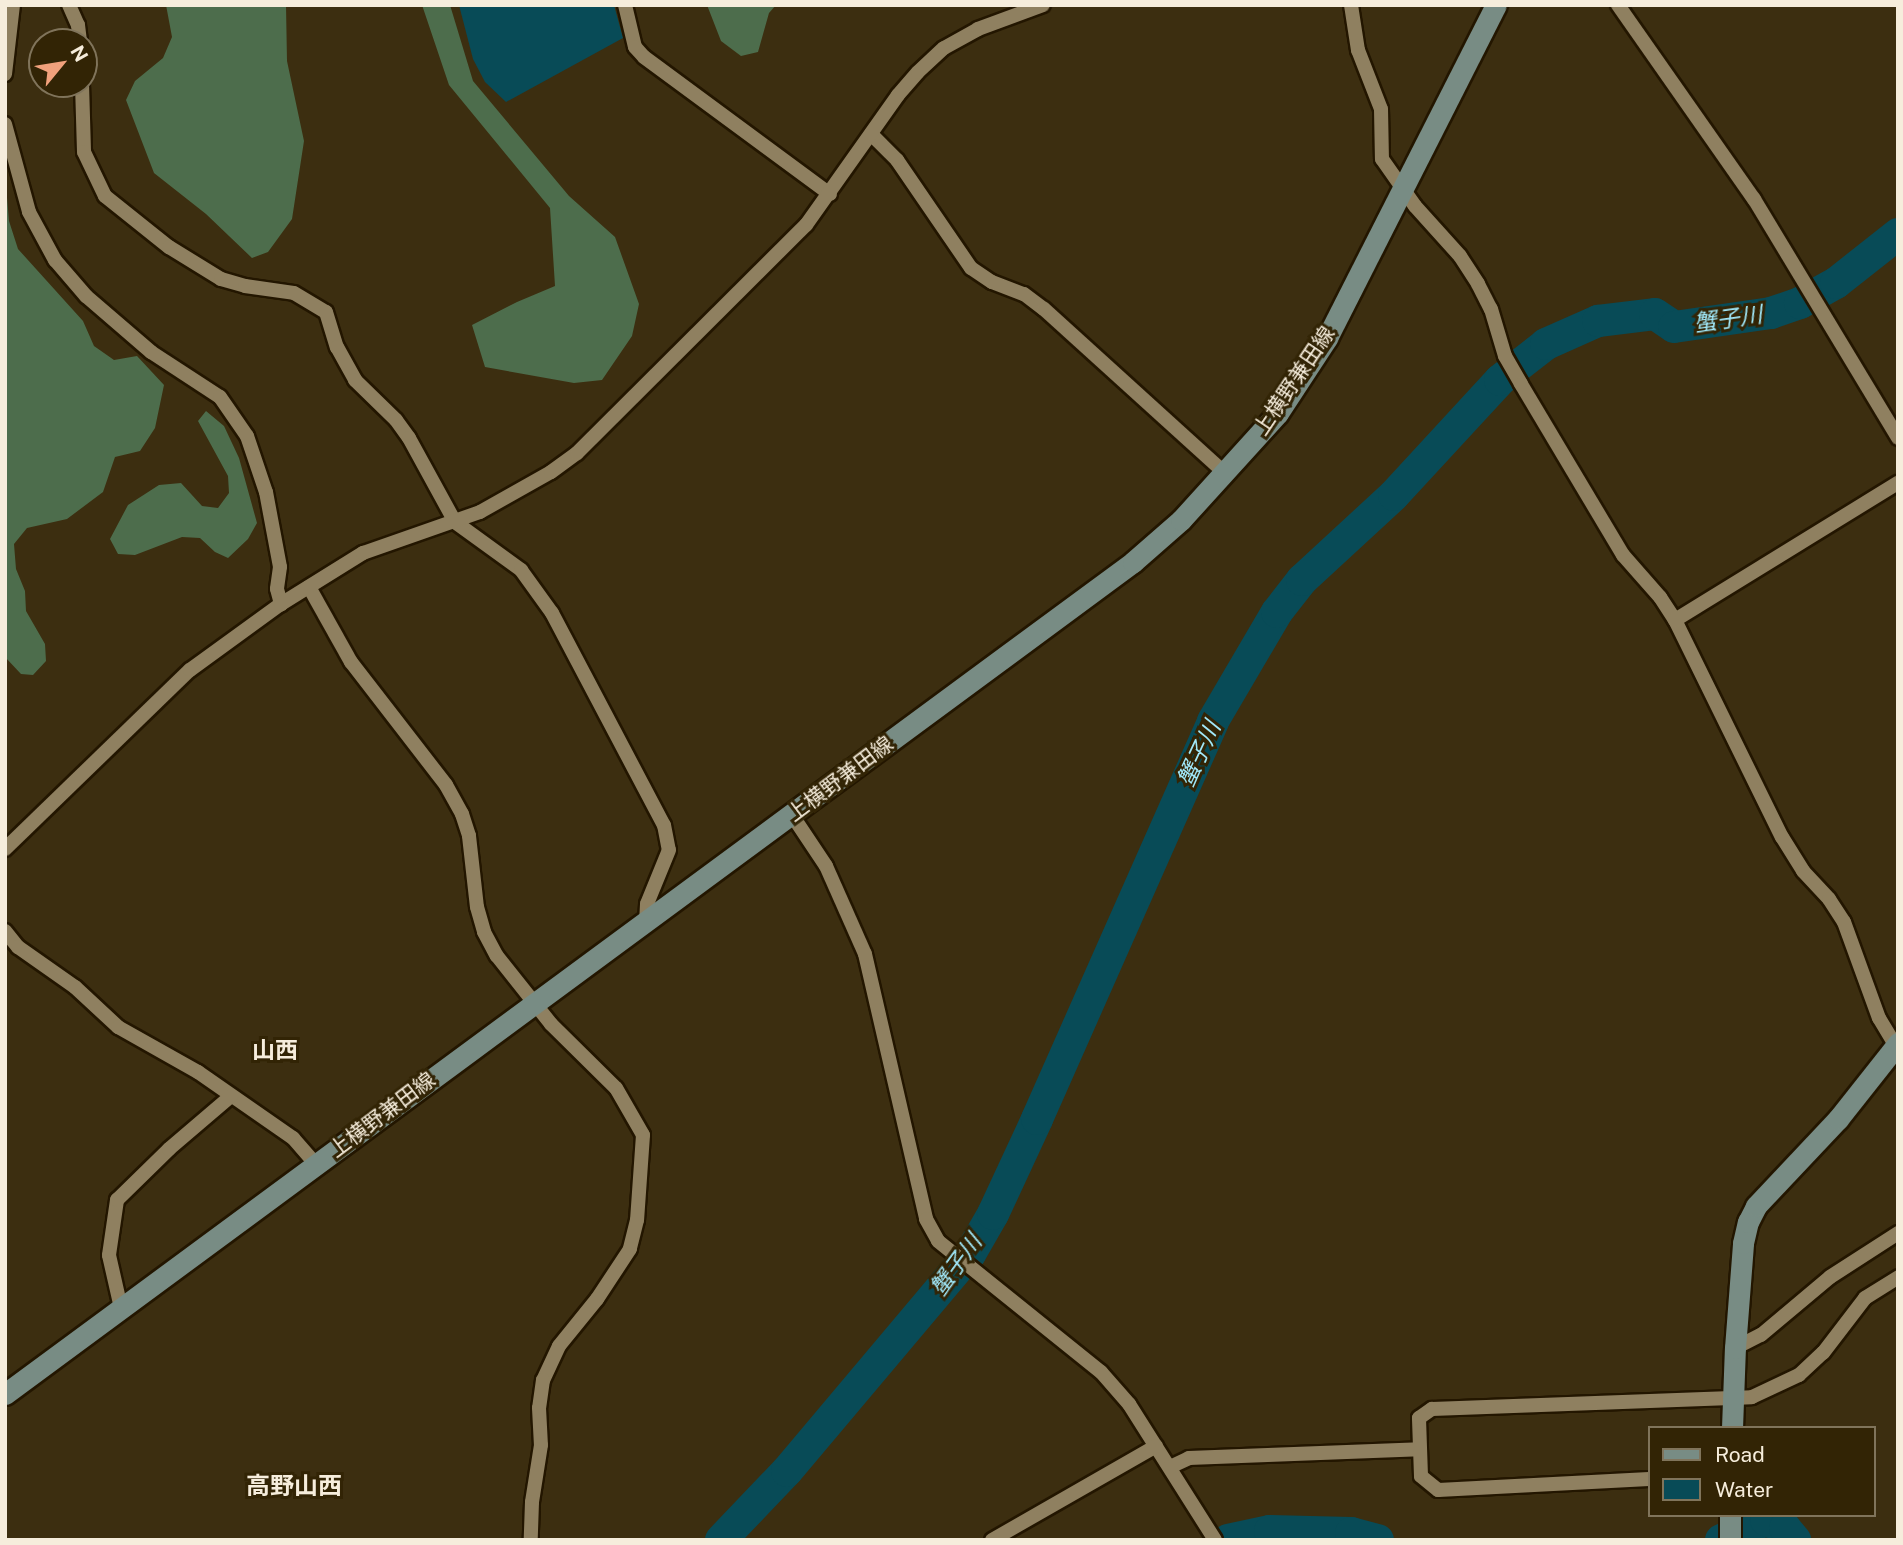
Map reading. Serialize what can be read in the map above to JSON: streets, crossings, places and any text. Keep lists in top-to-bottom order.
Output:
{
  "streets": {
    "main road": ["上横野兼田線"]
  },
  "districts": ["山西", "高野山西"],
  "water": ["蟹子川"],
  "legend": ["Road", "Water"],
  "north": "top right"
}
